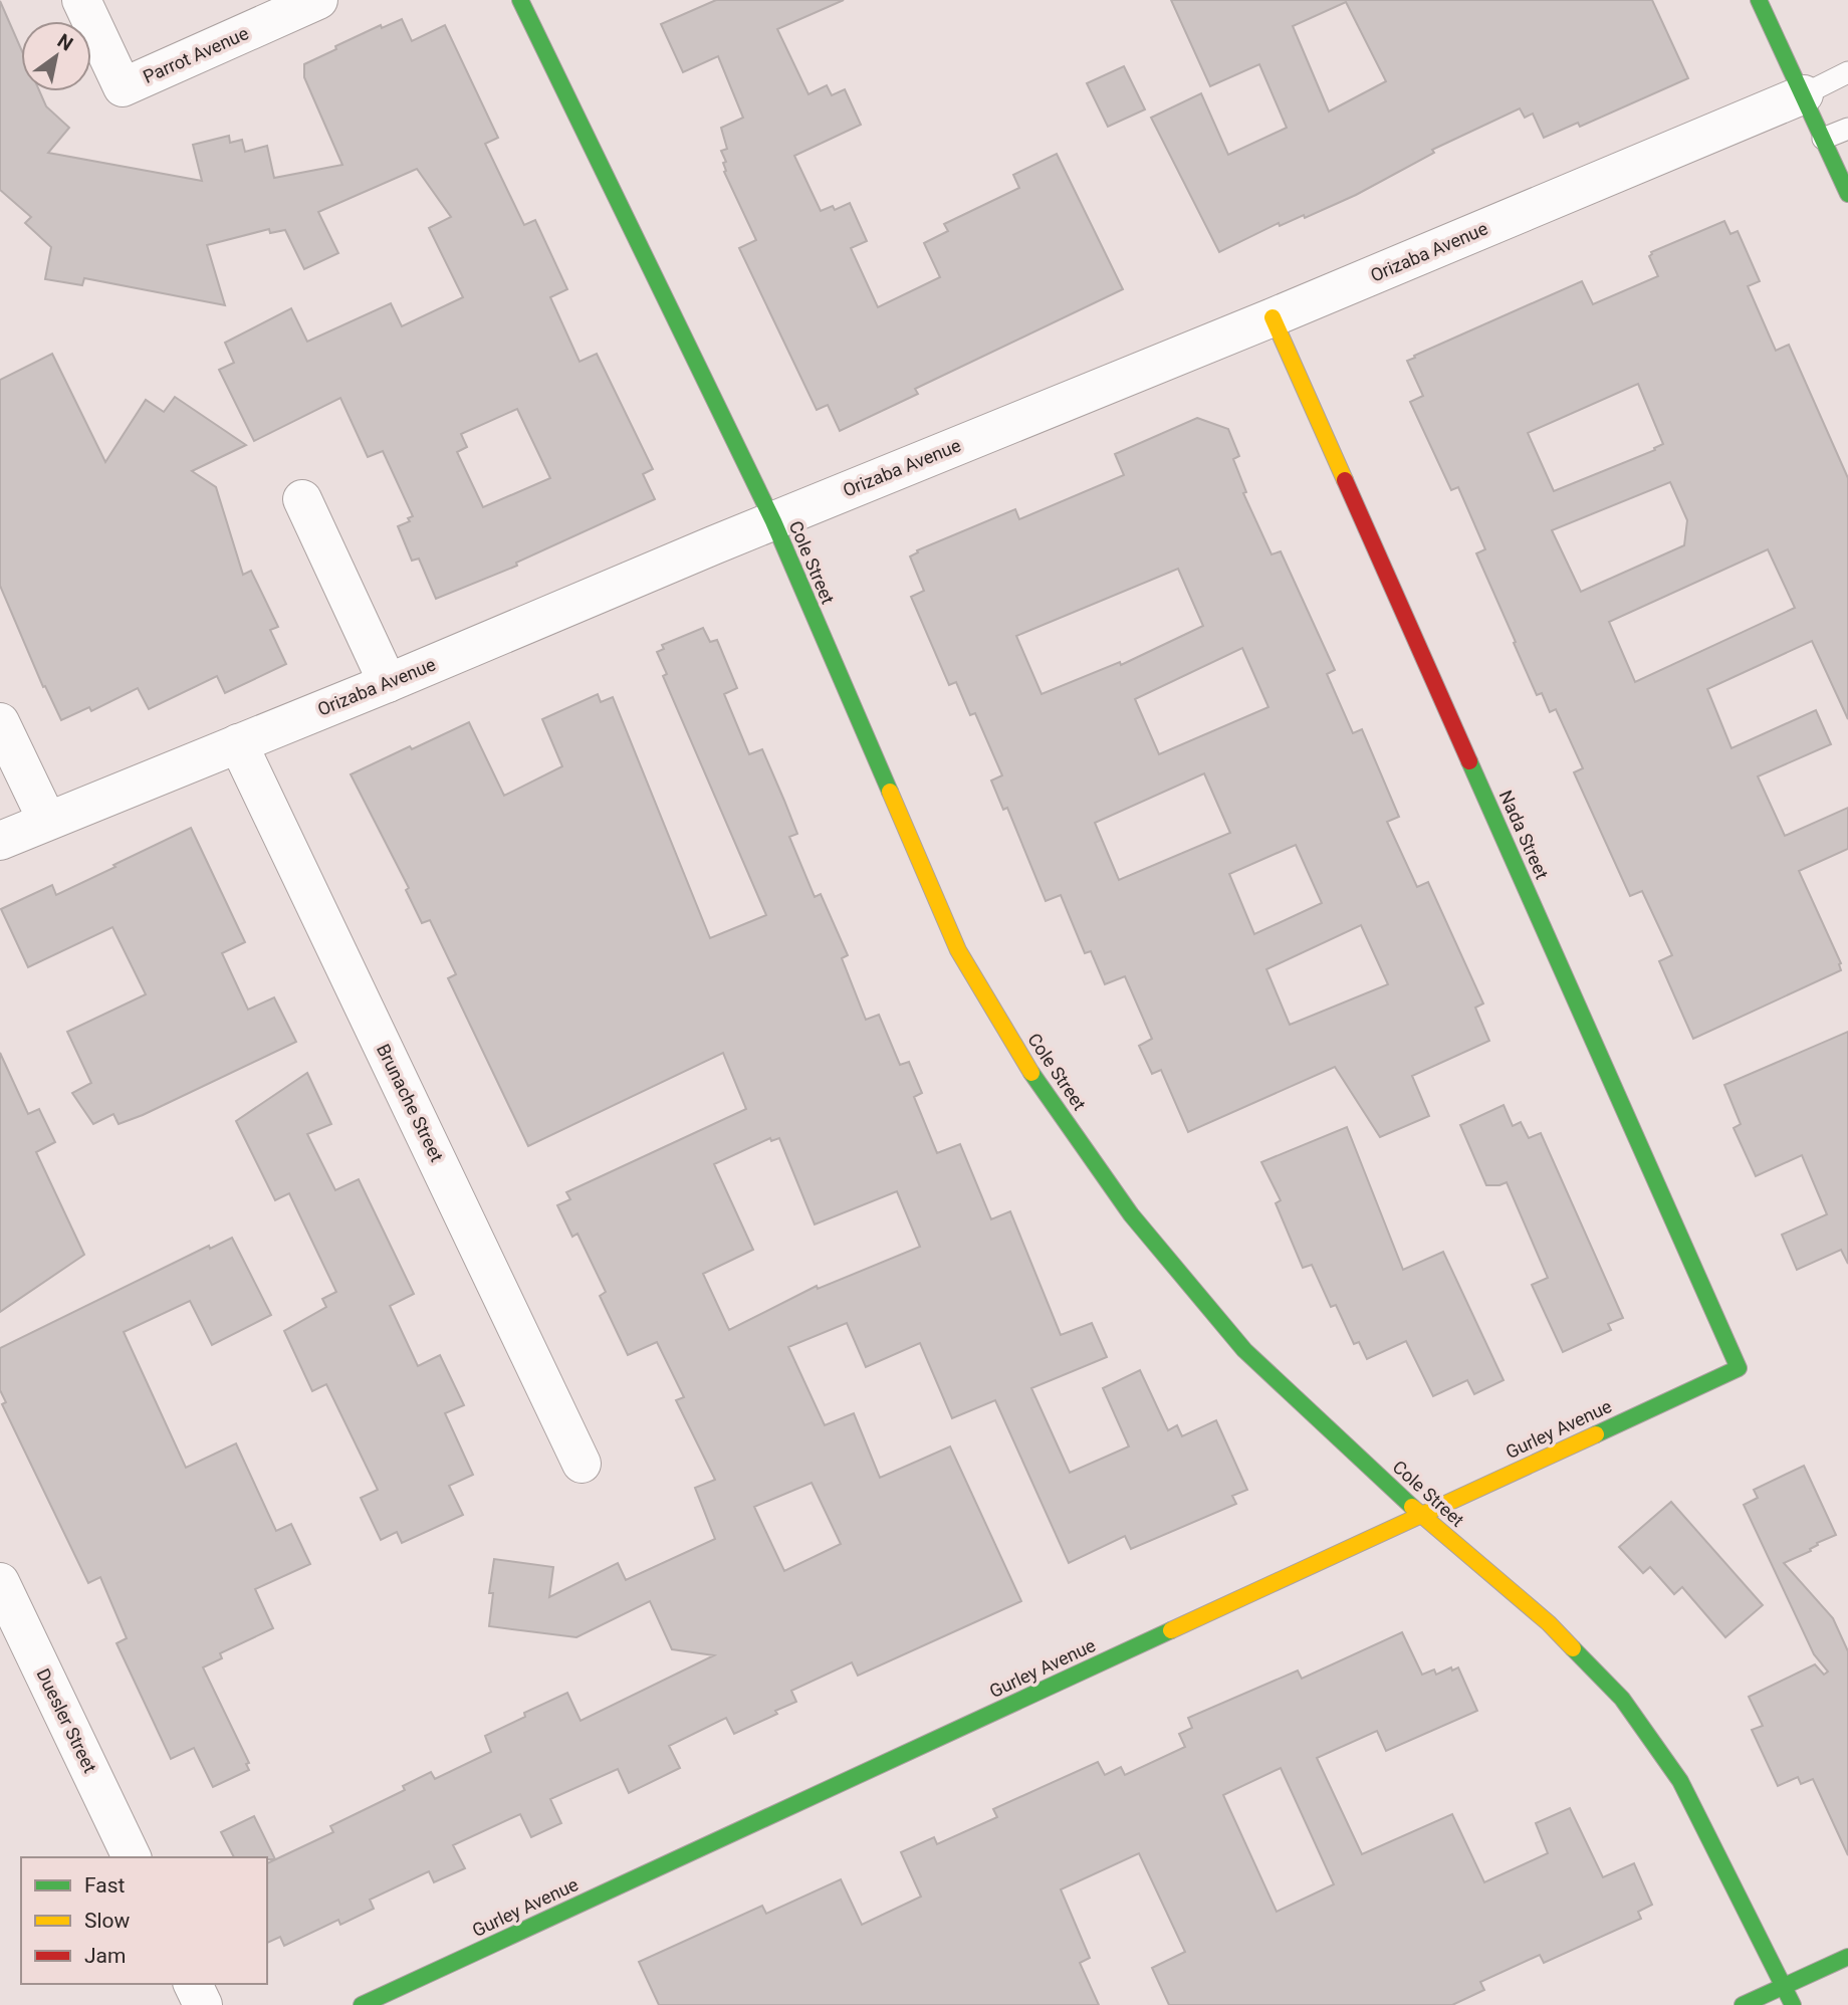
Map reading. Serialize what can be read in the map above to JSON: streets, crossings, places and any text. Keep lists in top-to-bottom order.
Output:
{
  "streets": {
    "street": [
      "Parrot Avenue",
      "Orizaba Avenue",
      "Cole Street",
      "Nada Street",
      "Brunache Street",
      "Gurley Avenue",
      "Duesler Street"
    ]
  },
  "crossings": [
    ["Orizaba Avenue", "Cole Street"],
    ["Orizaba Avenue", "Nada Street"],
    ["Orizaba Avenue", "Brunache Street"],
    ["Cole Street", "Gurley Avenue"],
    ["Nada Street", "Gurley Avenue"]
  ],
  "legend": ["Fast", "Slow", "Jam"],
  "north": "top right"
}
